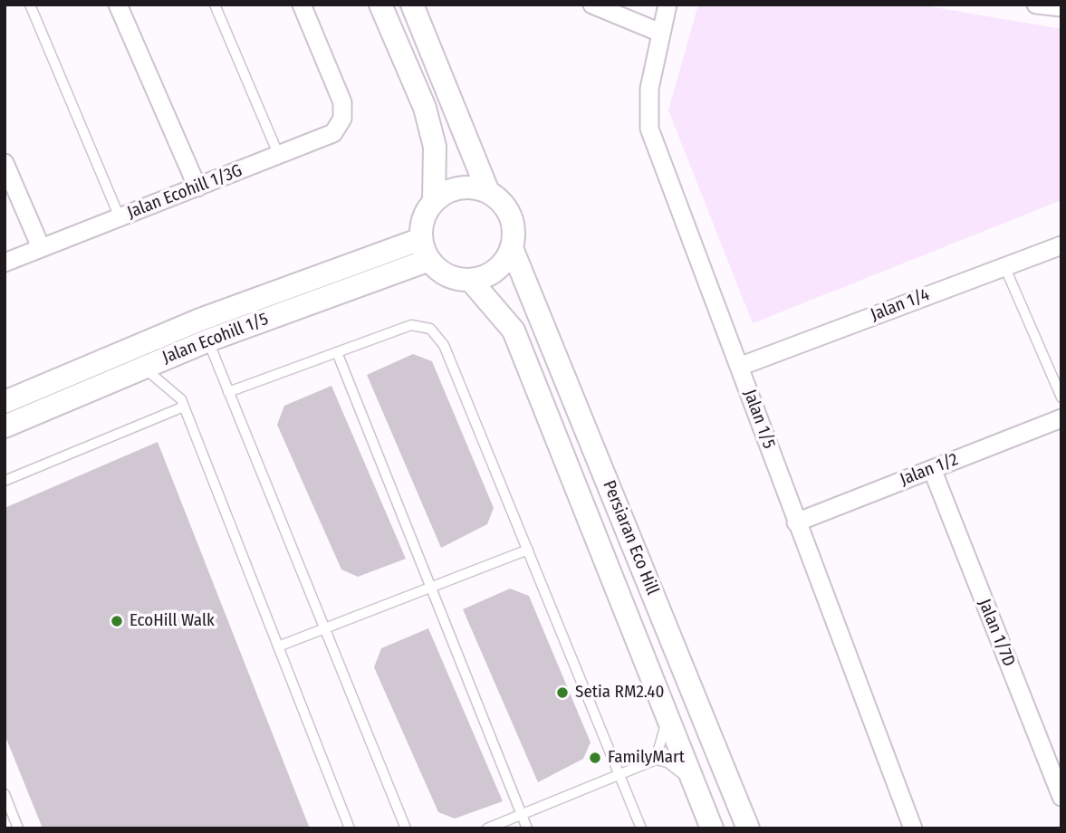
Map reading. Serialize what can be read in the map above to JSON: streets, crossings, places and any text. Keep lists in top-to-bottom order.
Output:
{
  "streets": {
    "street": [
      "Jalan Ecohill 1/3G",
      "Jalan 1/4",
      "Jalan Ecohill 1/5",
      "Jalan 1/5",
      "Jalan 1/2",
      "Persiaran Eco Hill",
      "Jalan 1/7D"
    ]
  },
  "crossings": [
    ["Jalan 1/4", "Jalan 1/5"],
    ["Jalan Ecohill 1/5", "Persiaran Eco Hill"],
    ["Jalan 1/5", "Jalan 1/2"],
    ["Jalan 1/2", "Jalan 1/7D"]
  ],
  "places": ["EcoHill Walk", "Setia RM2.40", "FamilyMart"]
}
